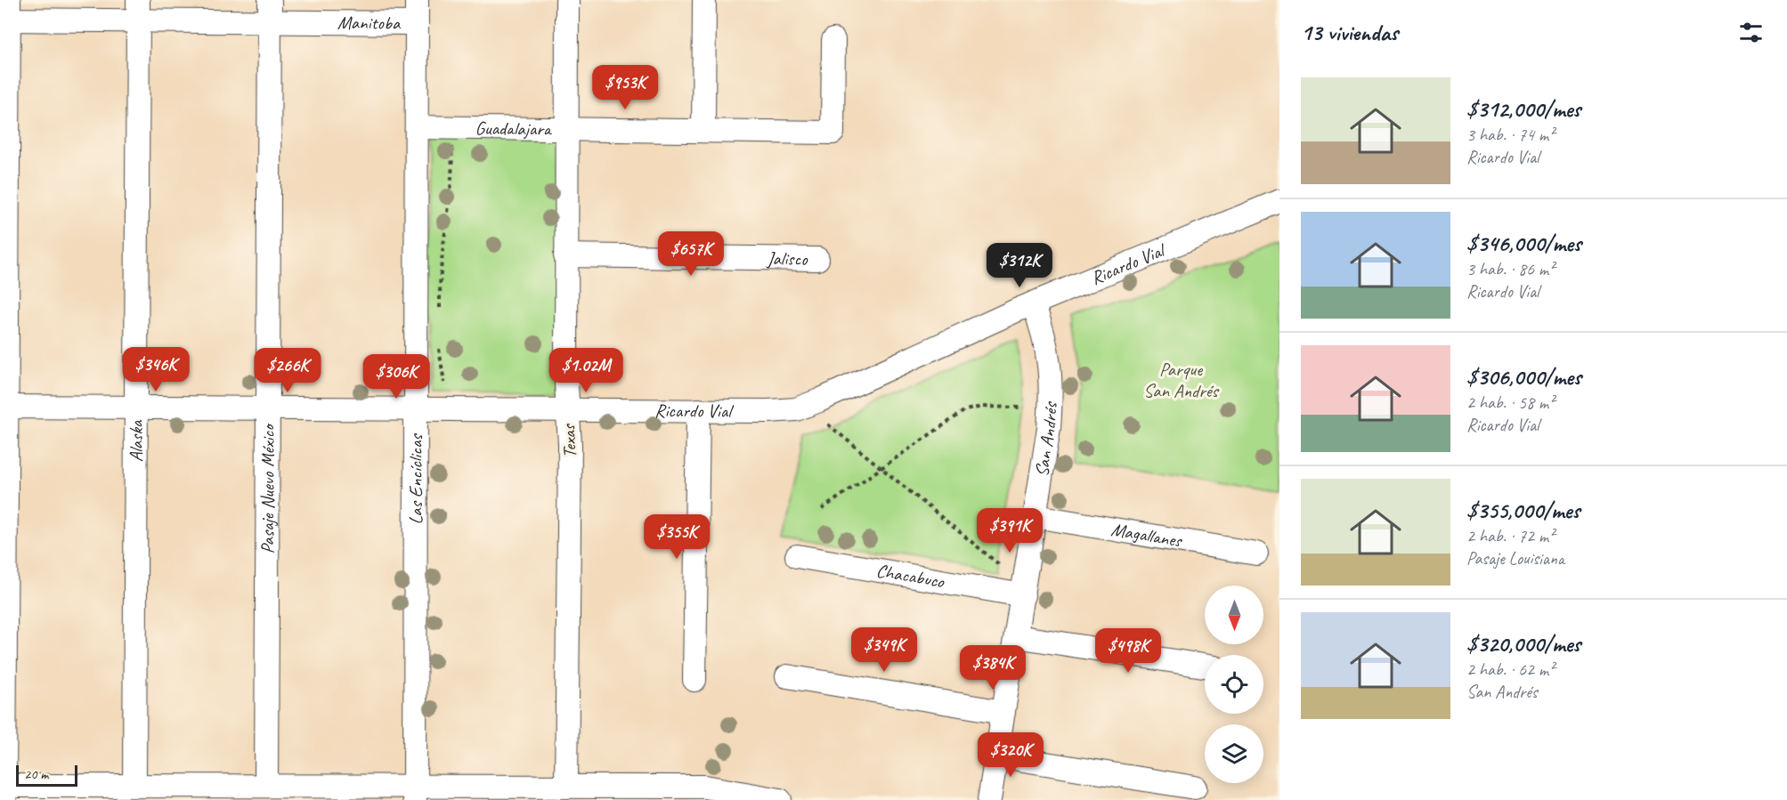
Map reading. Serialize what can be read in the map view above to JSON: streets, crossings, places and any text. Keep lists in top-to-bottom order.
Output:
{
  "streets": {
    "street": [
      "Manitoba",
      "Guadalajara",
      "Jalisco",
      "Ricardo Vial",
      "Alaska",
      "San Andrés",
      "Texas",
      "Las Encíclicas",
      "Pasaje Nuevo México",
      "Magallanes",
      "Chacabuco"
    ]
  },
  "crossings": [
    ["Manitoba", "Alaska"],
    ["Manitoba", "Las Encíclicas"],
    ["Manitoba", "Pasaje Nuevo México"],
    ["Guadalajara", "Texas"],
    ["Guadalajara", "Las Encíclicas"],
    ["Jalisco", "Texas"],
    ["Ricardo Vial", "Alaska"],
    ["Ricardo Vial", "San Andrés"],
    ["Ricardo Vial", "Texas"],
    ["Ricardo Vial", "Las Encíclicas"],
    ["Ricardo Vial", "Pasaje Nuevo México"],
    ["San Andrés", "Magallanes"],
    ["San Andrés", "Chacabuco"]
  ],
  "parks": ["Parque San Andrés"],
  "scale_bar": "20 m",
  "north": "bottom",
  "page": {
    "heading": "13 viviendas",
    "list": [
      {
        "name": "$312,000/mes",
        "note": "3 hab. · 74 m² · Ricardo Vial"
      },
      {
        "name": "$346,000/mes",
        "note": "3 hab. · 86 m² · Ricardo Vial"
      },
      {
        "name": "$306,000/mes",
        "note": "2 hab. · 58 m² · Ricardo Vial"
      },
      {
        "name": "$355,000/mes",
        "note": "2 hab. · 72 m² · Pasaje Louisiana"
      },
      {
        "name": "$320,000/mes",
        "note": "2 hab. · 62 m² · San Andrés"
      }
    ],
    "price": [
      "$953K",
      "$657K",
      "$312K",
      "$346K",
      "$266K",
      "$1.02M",
      "$306K",
      "$391K",
      "$355K",
      "$349K",
      "$498K",
      "$384K",
      "$320K"
    ],
    "scale": "20 m"
  }
}
